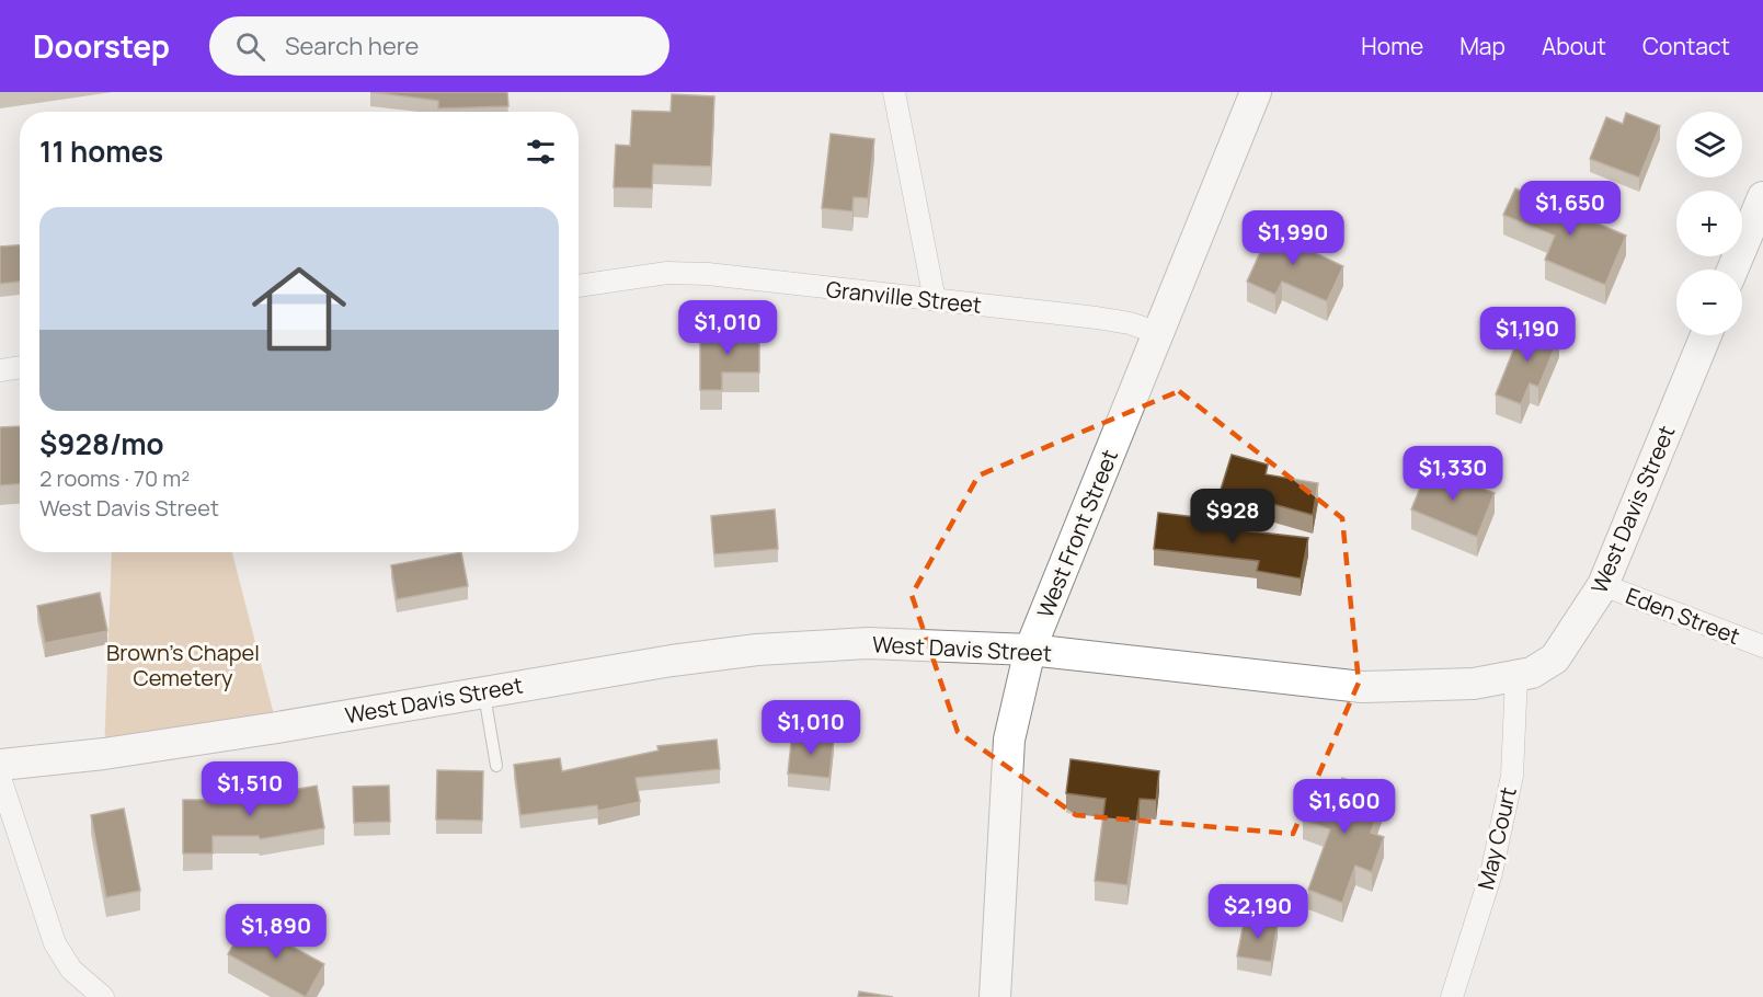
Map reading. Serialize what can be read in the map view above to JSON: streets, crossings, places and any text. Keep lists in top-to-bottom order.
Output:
{
  "streets": {
    "street": [
      "Granville Street",
      "West Davis Street",
      "West Front Street",
      "Eden Street",
      "May Court"
    ]
  },
  "crossings": [
    ["Granville Street", "West Front Street"],
    ["West Davis Street", "West Front Street"],
    ["West Davis Street", "Eden Street"],
    ["West Davis Street", "May Court"]
  ],
  "parks": ["Brown's Chapel Cemetery"],
  "page": {
    "header": "Doorstep",
    "search": "Search here",
    "nav": [
      "Home",
      "Map",
      "About",
      "Contact"
    ],
    "map_buttons": ["+", "−"],
    "heading": "11 homes",
    "price": [
      "$1,650",
      "$1,990",
      "$1,010",
      "$1,190",
      "$1,330",
      "$928",
      "$1,010",
      "$1,510",
      "$1,600",
      "$2,190",
      "$1,890"
    ],
    "list": [
      {
        "name": "$928/mo",
        "note": "2 rooms · 70 m² · West Davis Street"
      }
    ]
  }
}
